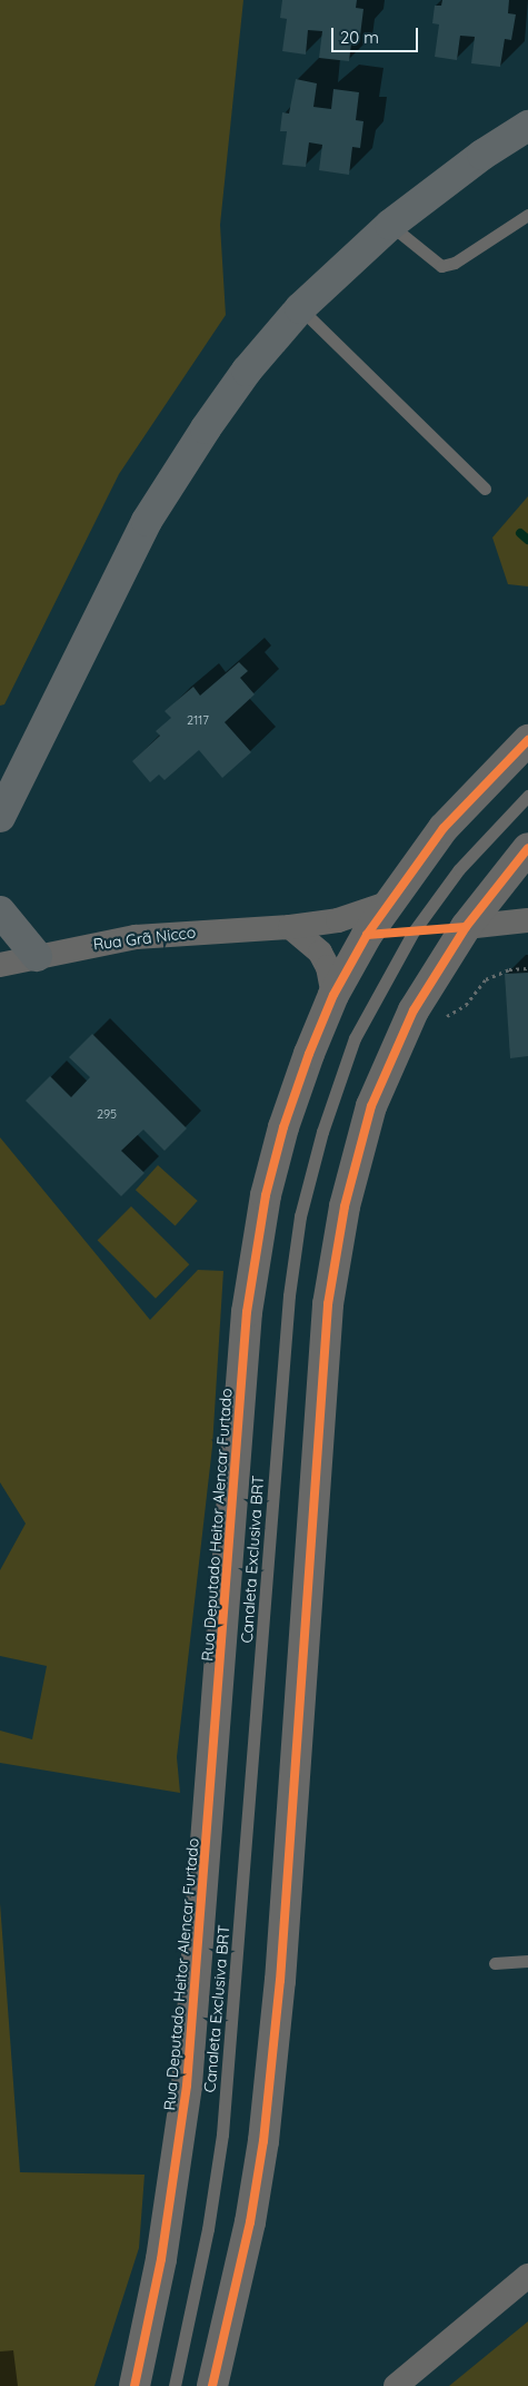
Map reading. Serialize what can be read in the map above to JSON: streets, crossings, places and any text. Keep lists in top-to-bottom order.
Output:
{
  "streets": {
    "street": ["Rua Grã Nicco", "Rua Deputado Heitor Alencar Furtado"],
    "lane": ["Canaleta Exclusiva BRT"]
  },
  "crossings": [
    ["Rua Grã Nicco", "Rua Deputado Heitor Alencar Furtado"]
  ],
  "house_numbers": ["2117", "295"],
  "scale_bar": "20 m"
}
